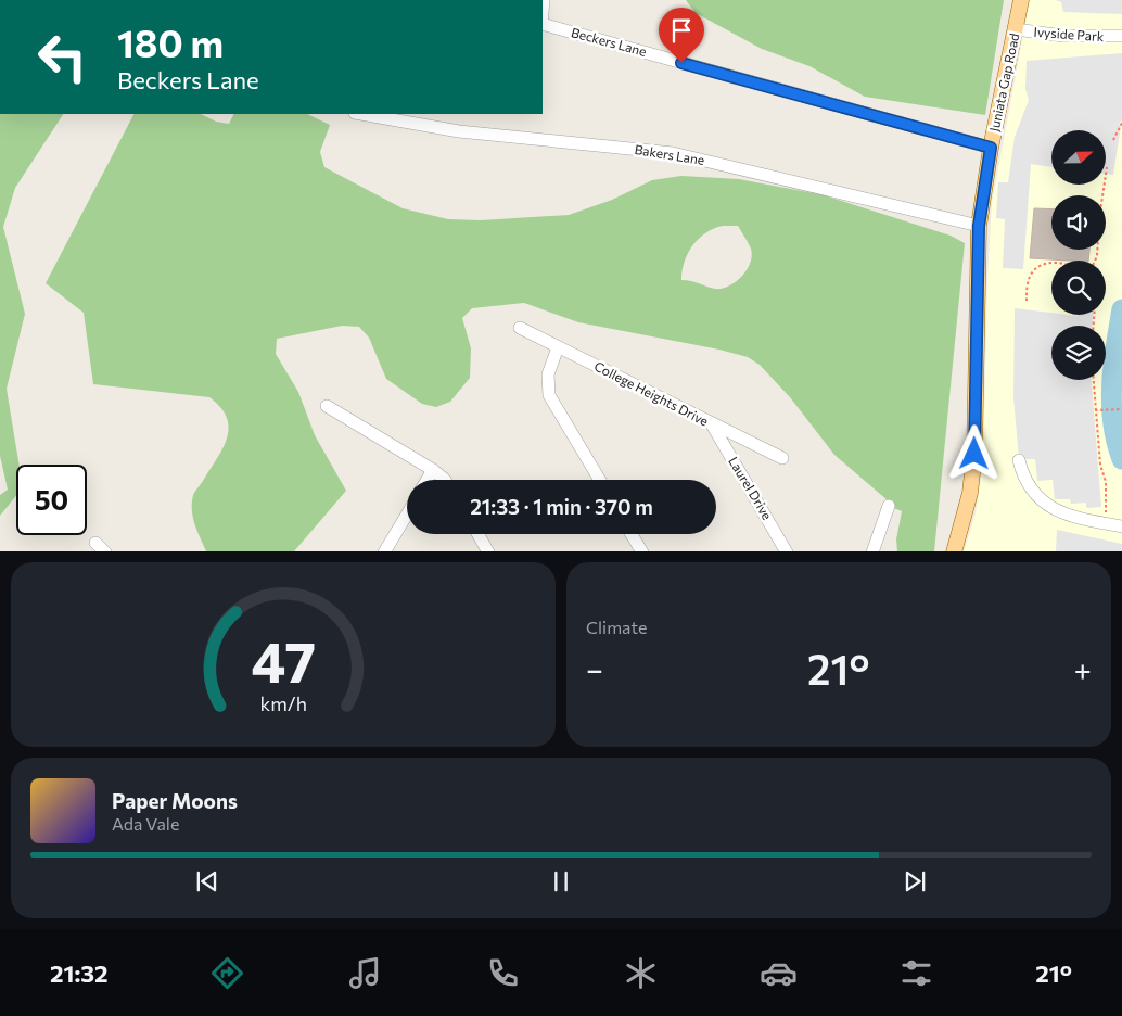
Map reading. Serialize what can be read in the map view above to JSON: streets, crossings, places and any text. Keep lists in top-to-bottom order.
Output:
{
  "streets": {
    "main road": ["Juniata Gap Road"],
    "street": [
      "Ivyside Park",
      "Beckers Lane",
      "Bakers Lane",
      "College Heights Drive",
      "Laurel Drive"
    ]
  },
  "crossings": [
    ["Ivyside Park", "Juniata Gap Road"],
    ["Beckers Lane", "Juniata Gap Road"],
    ["Juniata Gap Road", "Bakers Lane"],
    ["College Heights Drive", "Laurel Drive"]
  ],
  "north": "right",
  "page": {
    "turn": ["180 m", "Beckers Lane"],
    "limit": "50",
    "trip": "21:33 · 1 min · 370 m",
    "tile": "Climate",
    "heat": ["−", "21°", "+"],
    "song": ["Paper Moons", "Ada Vale"],
    "tabs": ["21:32", "21°"],
    "gauge": ["47", "km/h"]
  }
}
